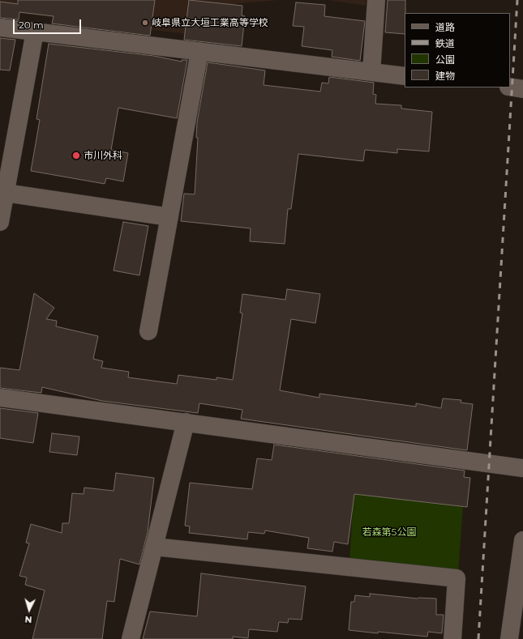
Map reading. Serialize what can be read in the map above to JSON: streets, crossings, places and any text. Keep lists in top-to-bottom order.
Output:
{
  "parks": ["若森第5公園"],
  "places": ["岐阜県立大垣工業高等学校", "市川外科"],
  "legend": [
    "道路",
    "鉄道",
    "公園",
    "建物"
  ],
  "scale_bar": "20 m",
  "north": "bottom"
}
